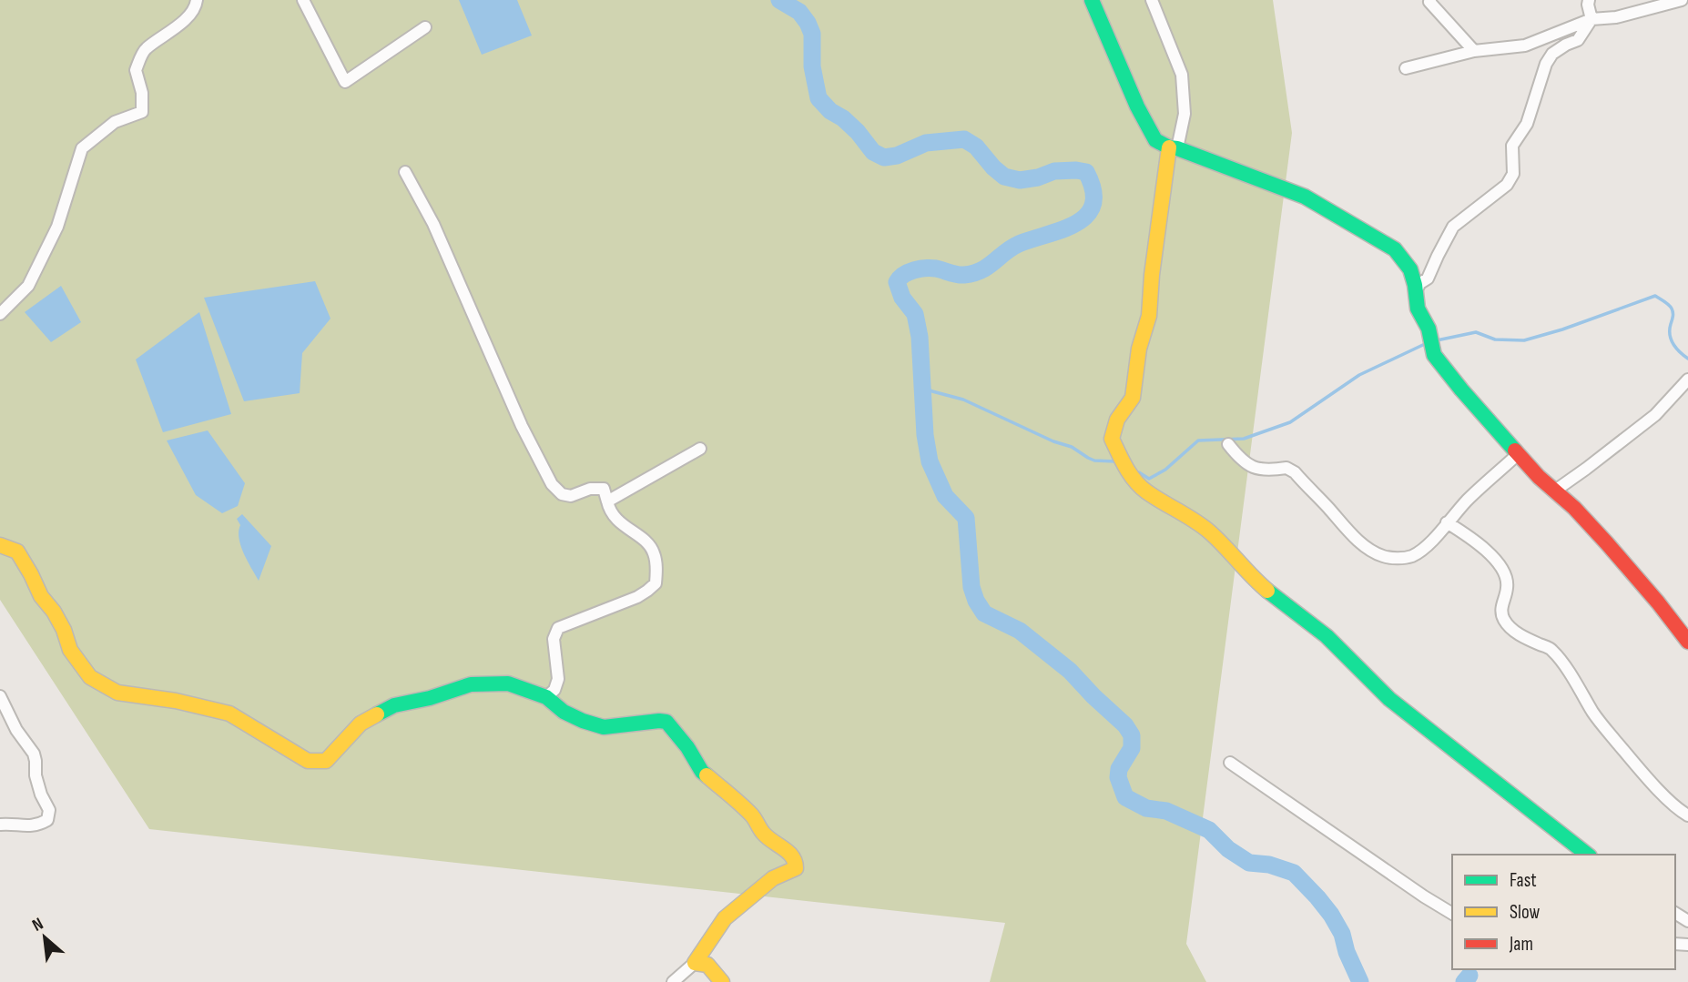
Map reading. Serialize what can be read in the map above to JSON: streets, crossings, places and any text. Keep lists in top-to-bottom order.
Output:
{
  "legend": ["Fast", "Slow", "Jam"],
  "north": "top left"
}
